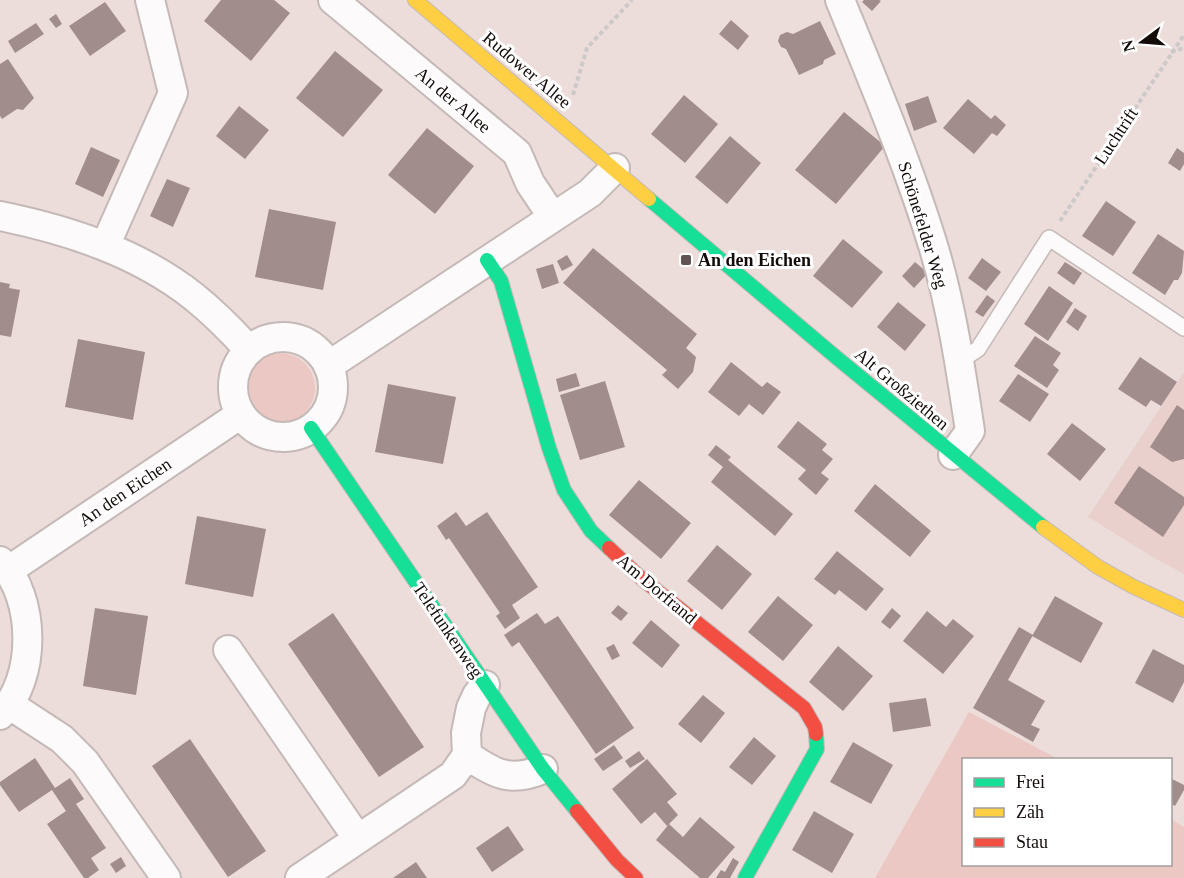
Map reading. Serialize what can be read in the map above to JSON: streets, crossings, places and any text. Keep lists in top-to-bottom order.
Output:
{
  "streets": {
    "street": [
      "Rudower Allee",
      "An der Allee",
      "Schönefelder Weg",
      "Alt Großziethen",
      "An den Eichen",
      "Am Dorfrand",
      "Telefunkenweg"
    ],
    "path": ["Luchtrift"]
  },
  "crossings": [
    ["Rudower Allee", "Alt Großziethen"],
    ["Schönefelder Weg", "Alt Großziethen"],
    ["An den Eichen", "Telefunkenweg"]
  ],
  "places": {
    "transit": ["An den Eichen"]
  },
  "legend": ["Frei", "Zäh", "Stau"],
  "north": "left"
}
